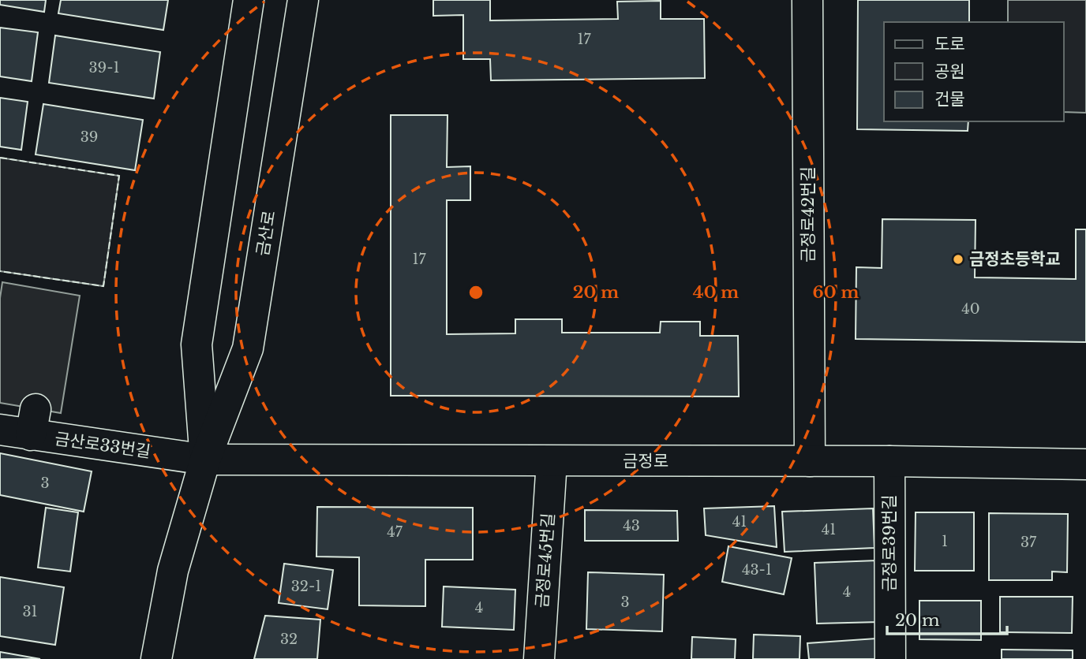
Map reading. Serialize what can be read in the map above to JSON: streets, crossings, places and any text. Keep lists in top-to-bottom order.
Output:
{
  "streets": {
    "street": [
      "금정로42번길",
      "금산로",
      "금산로33번길",
      "금정로",
      "금정로39번길",
      "금정로45번길"
    ]
  },
  "crossings": [
    ["금정로42번길", "금정로"],
    ["금산로", "금산로33번길"],
    ["금산로", "금정로"],
    ["금산로33번길", "금정로"],
    ["금정로", "금정로39번길"],
    ["금정로", "금정로45번길"]
  ],
  "places": ["금정초등학교"],
  "house_numbers": [
    "17",
    "39-1",
    "39",
    "17",
    "40",
    "3",
    "41",
    "43",
    "41",
    "47",
    "1",
    "37",
    "43-1",
    "32-1",
    "4",
    "3",
    "4",
    "31",
    "32"
  ],
  "legend": ["도로", "공원", "건물"],
  "scale_bar": "20 m",
  "rings": ["20 m", "40 m", "60 m"]
}
